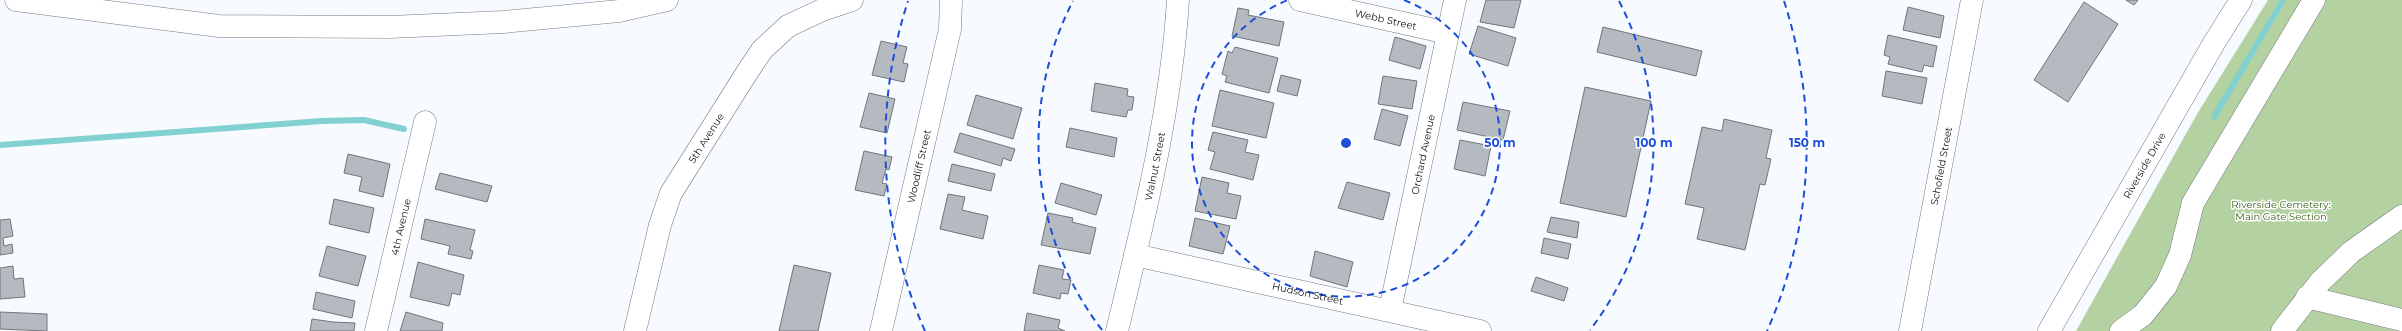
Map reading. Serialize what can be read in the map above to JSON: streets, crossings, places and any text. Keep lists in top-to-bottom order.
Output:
{
  "streets": {
    "main road": [
      "Webb Street",
      "5th Avenue",
      "Orchard Avenue",
      "Schofield Street",
      "Riverside Drive",
      "Woodliff Street",
      "Walnut Street",
      "4th Avenue",
      "Hudson Street"
    ]
  },
  "crossings": [
    ["Webb Street", "Orchard Avenue"],
    ["Orchard Avenue", "Hudson Street"],
    ["Walnut Street", "Hudson Street"]
  ],
  "parks": ["Riverside Cemetery: Main Gate Section"],
  "rings": ["50 m", "100 m", "150 m"]
}
